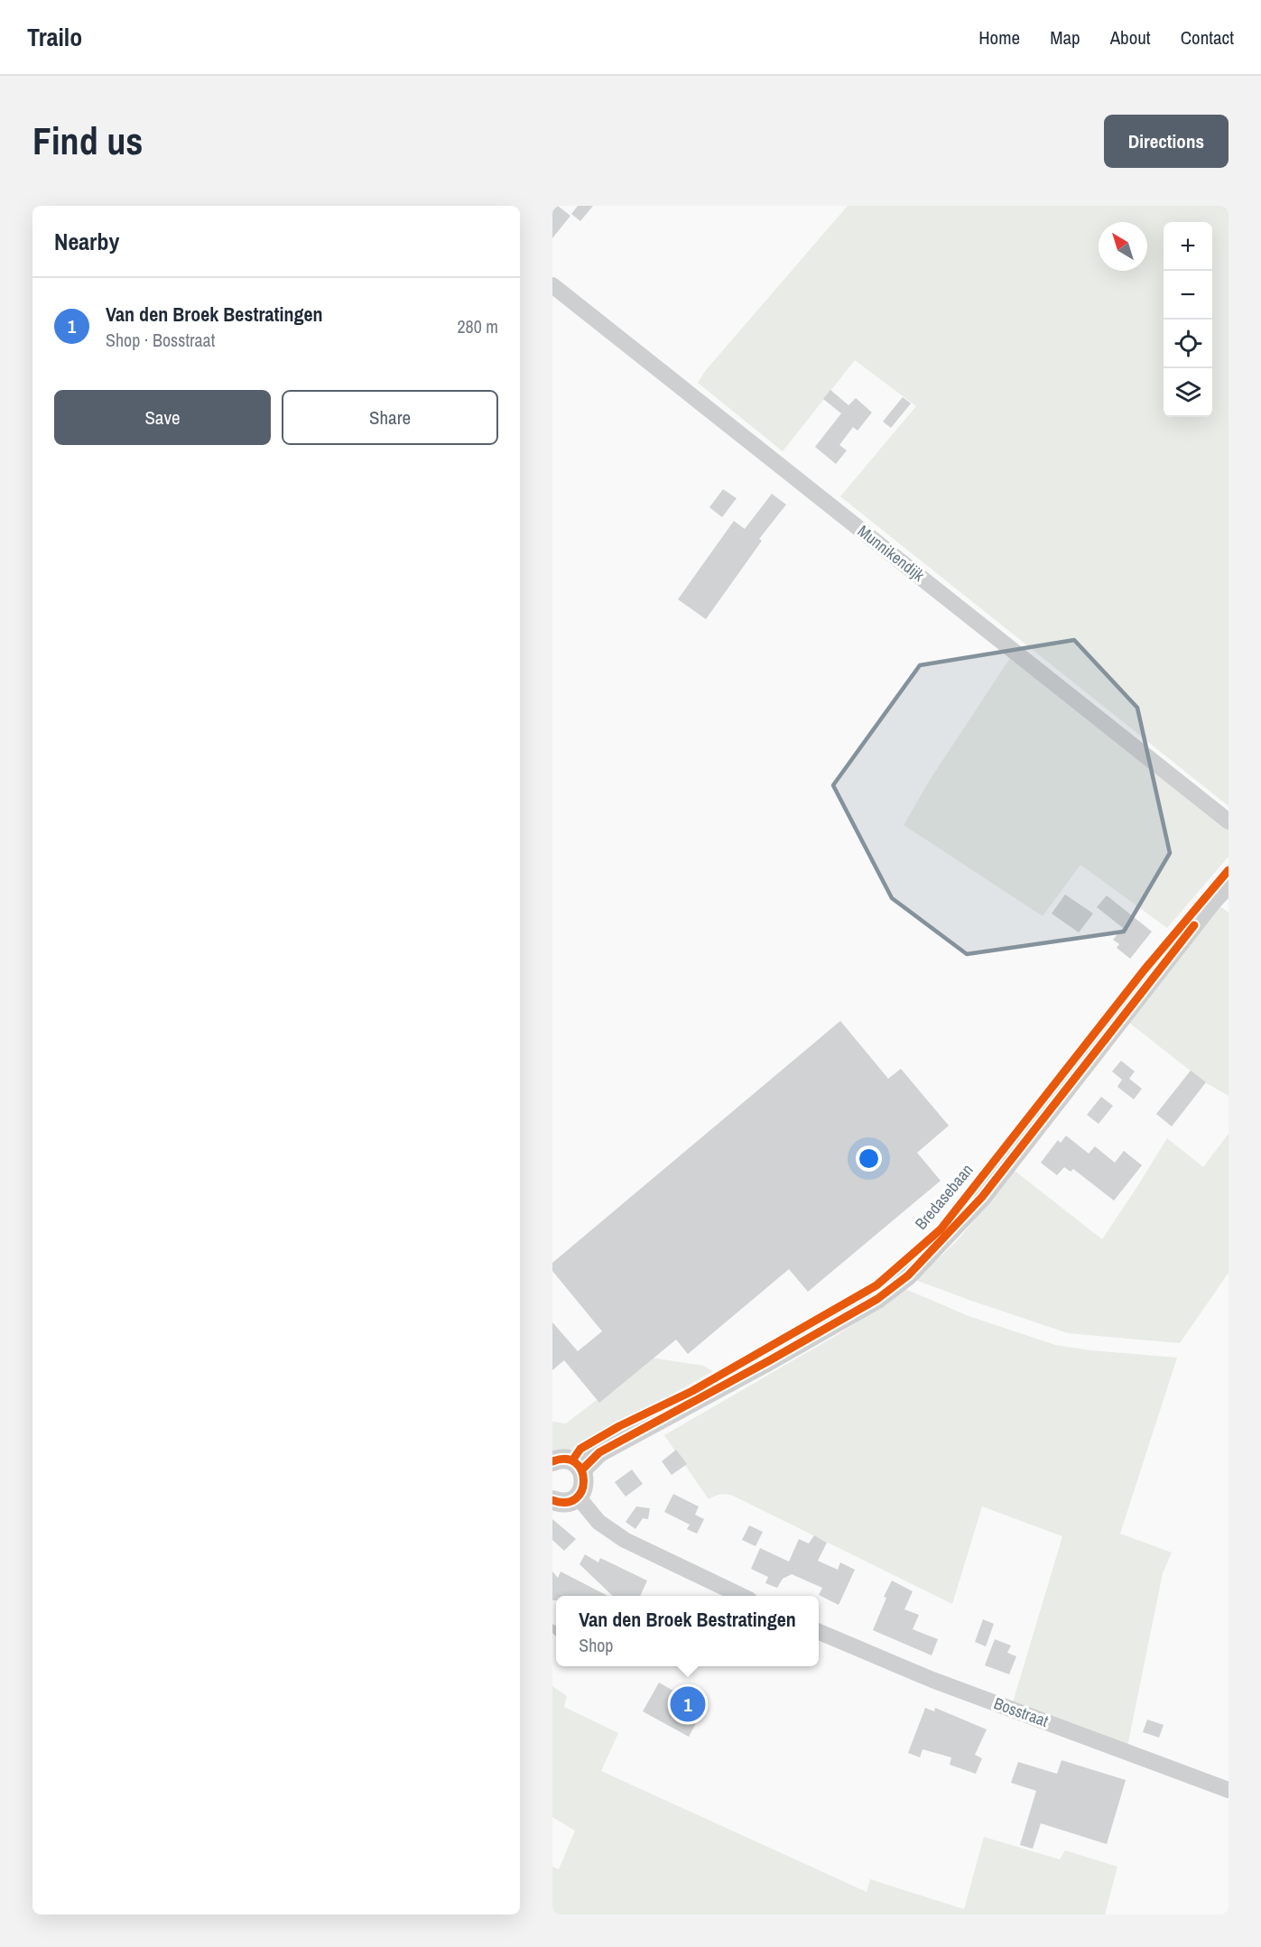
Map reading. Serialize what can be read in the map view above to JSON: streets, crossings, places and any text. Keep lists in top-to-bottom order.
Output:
{
  "streets": {
    "street": ["Munnikendijk", "Bredasebaan", "Bosstraat"]
  },
  "north": "top left",
  "page": {
    "header": "Trailo",
    "nav": [
      "Home",
      "Map",
      "About",
      "Contact"
    ],
    "buttons": [
      "Directions",
      ["Save", "Share"]
    ],
    "title": "Find us",
    "heading": "Nearby",
    "map_buttons": ["+", "−"],
    "list": [
      {
        "mark": "1",
        "name": "Van den Broek Bestratingen",
        "note": "Shop · Bosstraat",
        "value": "280 m"
      }
    ],
    "popup": ["Van den Broek Bestratingen", "Shop"],
    "pins": "1"
  }
}
